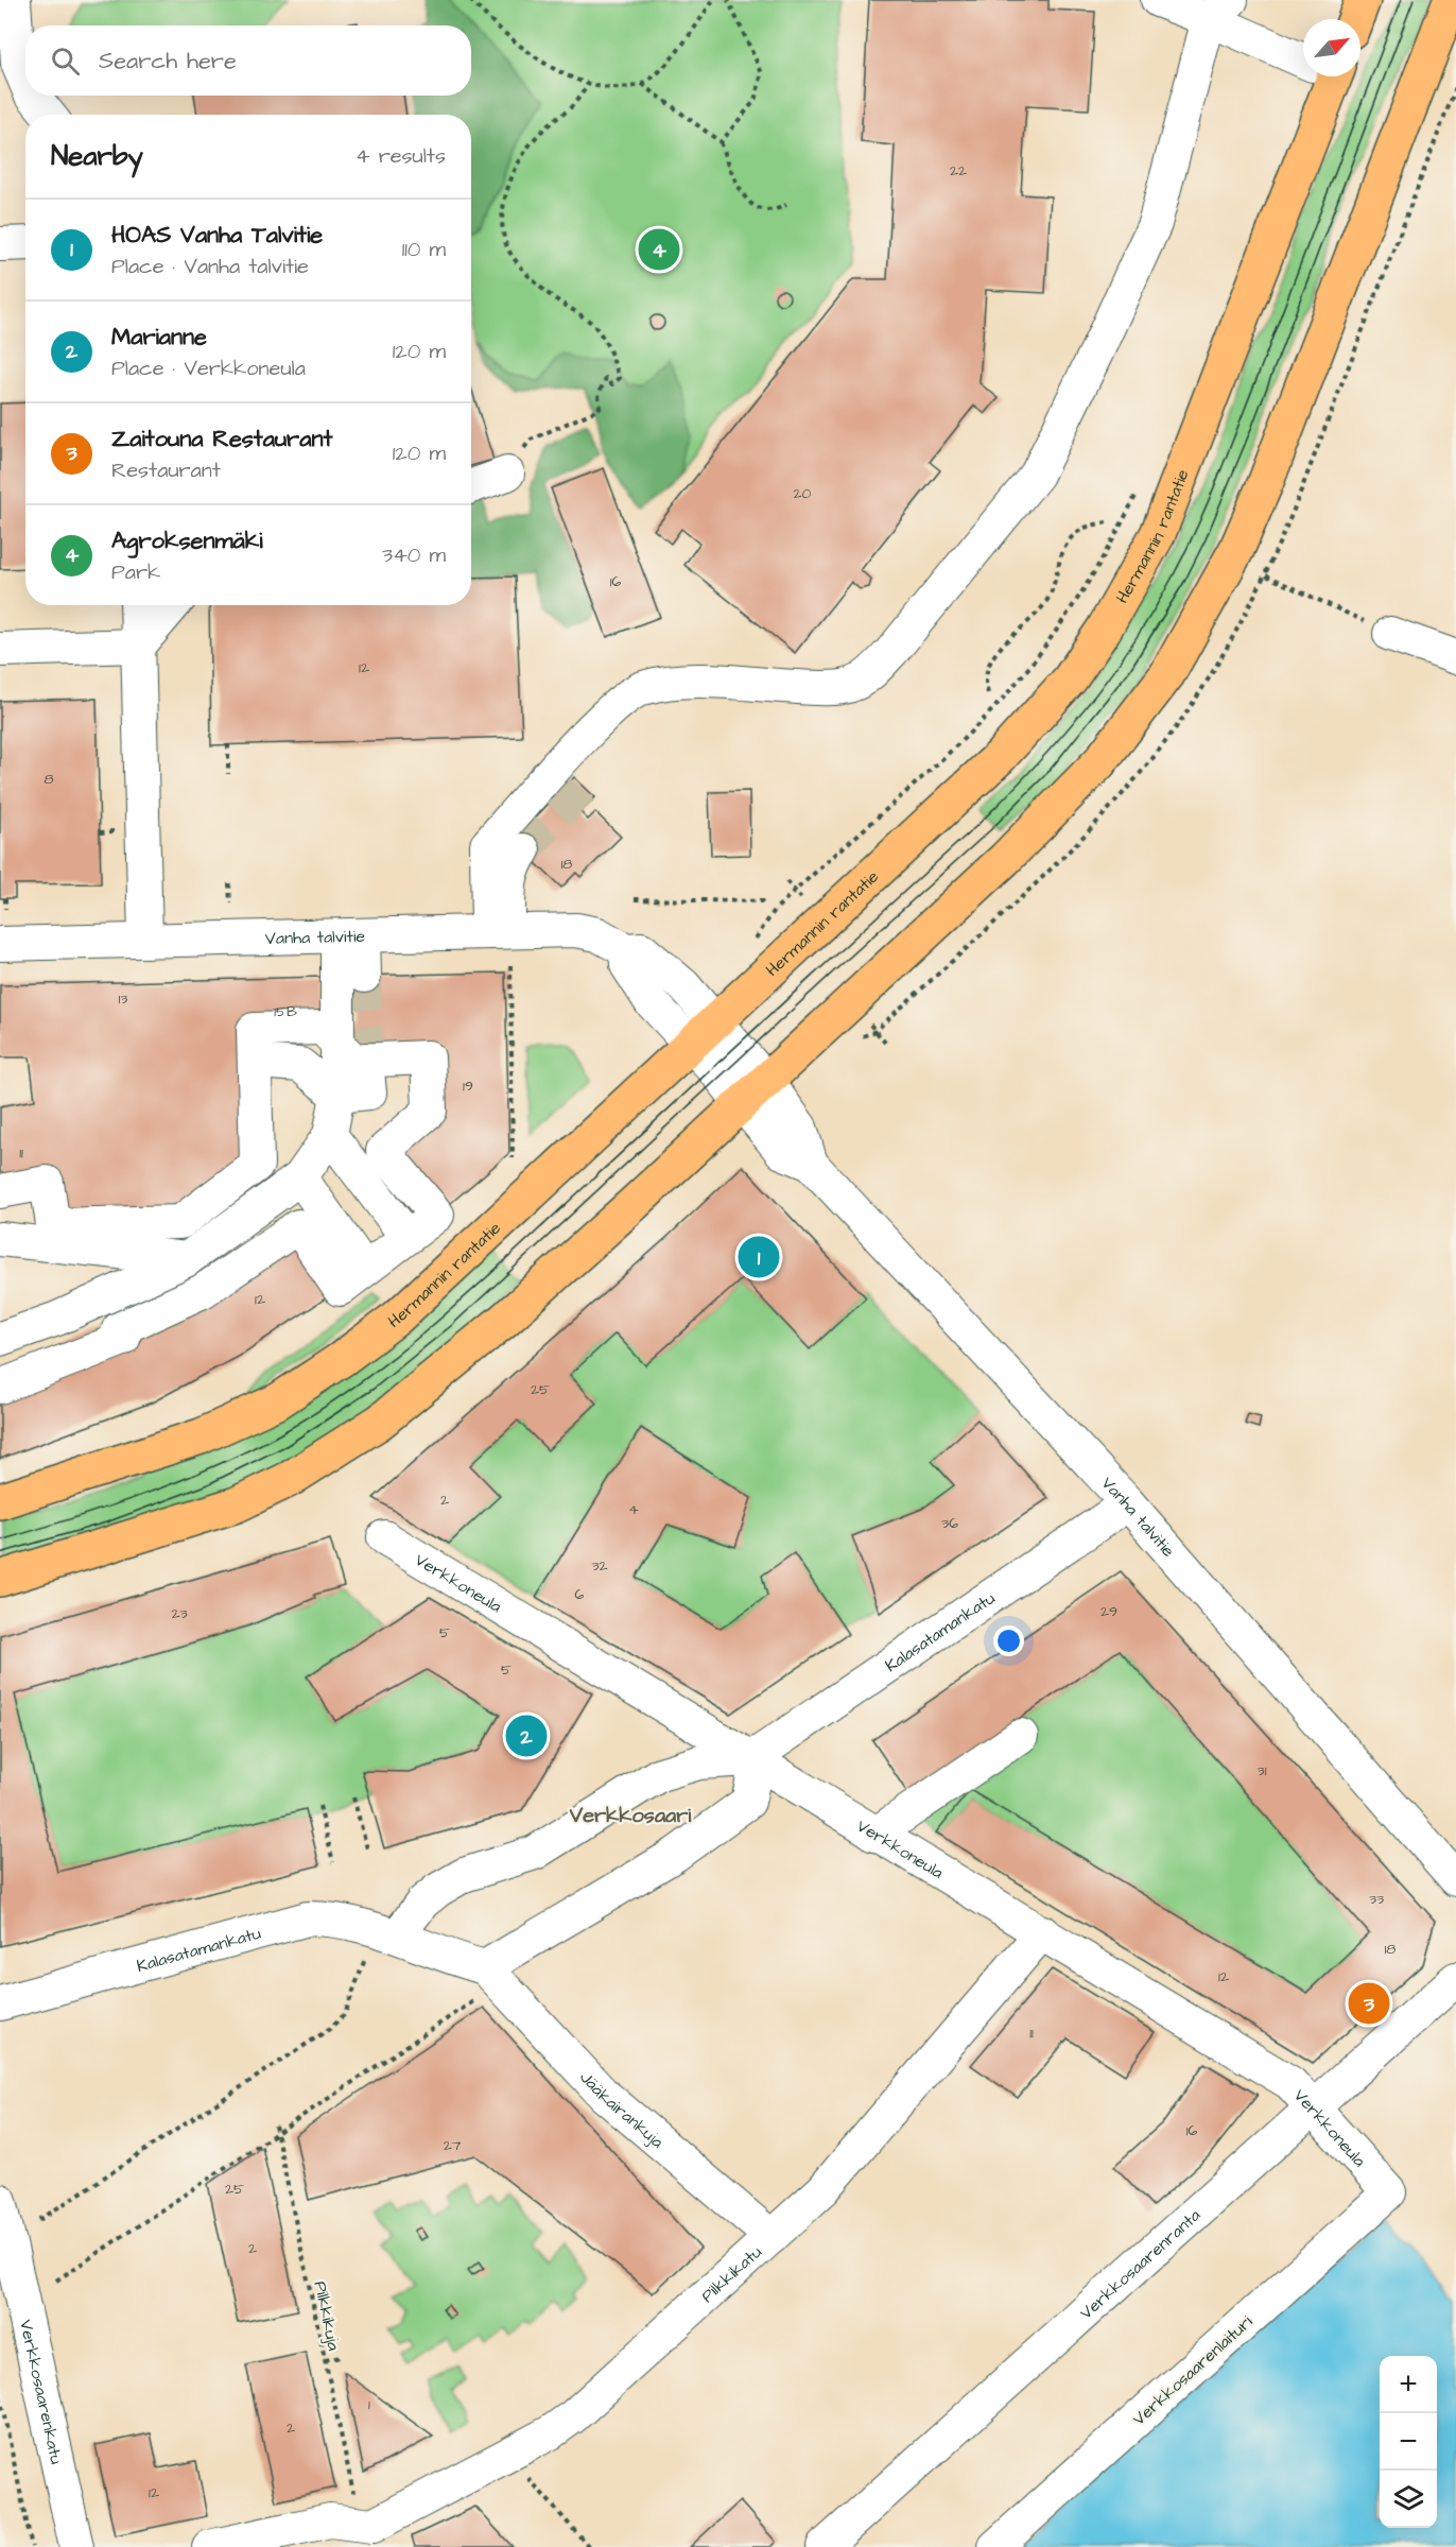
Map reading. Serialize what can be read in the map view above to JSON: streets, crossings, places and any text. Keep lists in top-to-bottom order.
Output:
{
  "streets": {
    "main road": ["Hermannin rantatie"],
    "street": [
      "Vanha talvitie",
      "Verkkoneula",
      "Kalasatamankatu",
      "Jääkairankuja",
      "Verkkosaarenranta",
      "Pilkkikatu",
      "Verkkosaarenlaituri",
      "Verkkosaarenkatu"
    ],
    "path": ["Pilkkikuja"]
  },
  "crossings": [
    ["Hermannin rantatie", "Vanha talvitie"],
    ["Vanha talvitie", "Kalasatamankatu"],
    ["Verkkoneula", "Kalasatamankatu"],
    ["Verkkoneula", "Verkkosaarenranta"],
    ["Verkkoneula", "Pilkkikatu"],
    ["Verkkoneula", "Verkkosaarenlaituri"],
    ["Kalasatamankatu", "Jääkairankuja"],
    ["Jääkairankuja", "Pilkkikatu"],
    ["Pilkkikatu", "Pilkkikuja"]
  ],
  "districts": ["Verkkosaari"],
  "house_numbers": [
    "22",
    "20",
    "16",
    "12",
    "8",
    "18",
    "13",
    "15B",
    "19",
    "11",
    "12",
    "25",
    "2",
    "4",
    "36",
    "32",
    "6",
    "29",
    "23",
    "5",
    "5",
    "31",
    "33",
    "18",
    "12",
    "11",
    "16",
    "27",
    "25",
    "2",
    "1",
    "2",
    "12"
  ],
  "north": "top right",
  "page": {
    "search": "Search here",
    "heading": ["Nearby", "4 results"],
    "list": [
      {
        "mark": "1",
        "name": "HOAS Vanha Talvitie",
        "note": "Place · Vanha talvitie",
        "value": "110 m"
      },
      {
        "mark": "2",
        "name": "Marianne",
        "note": "Place · Verkkoneula",
        "value": "120 m"
      },
      {
        "mark": "3",
        "name": "Zaitouna Restaurant",
        "note": "Restaurant",
        "value": "120 m"
      },
      {
        "mark": "4",
        "name": "Agroksenmäki",
        "note": "Park",
        "value": "340 m"
      }
    ],
    "pins": [
      "4",
      "1",
      "2",
      "3"
    ],
    "map_buttons": ["+", "−"]
  }
}
